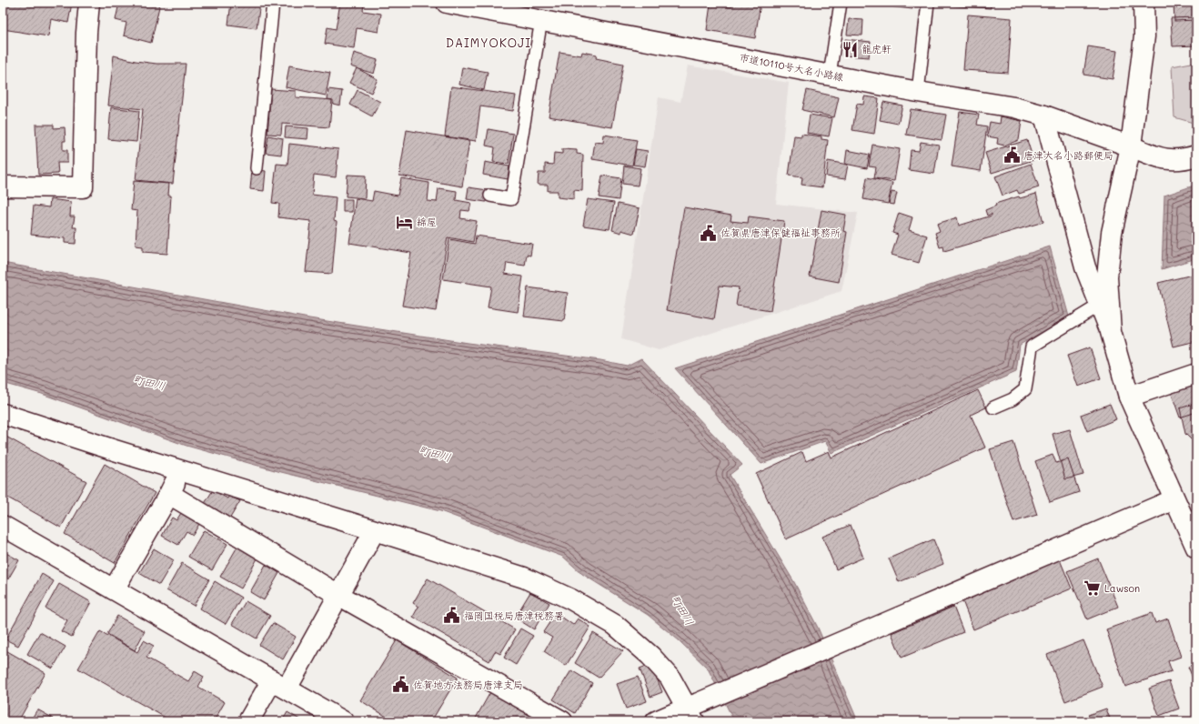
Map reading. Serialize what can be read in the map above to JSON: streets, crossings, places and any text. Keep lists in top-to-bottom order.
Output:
{
  "streets": {
    "street": ["市道10110号大名小路線"]
  },
  "districts": ["DAIMYOKOJI"],
  "water": ["町田川"],
  "places": {
    "restaurant": ["龍虎軒"],
    "public building": [
      "唐津大名小路郵便局",
      "佐賀県唐津保健福祉事務所",
      "福岡国税局唐津税務署",
      "佐賀地方法務局唐津支局"
    ],
    "hotel": ["綿屋"],
    "supermarket": ["Lawson"]
  }
}
